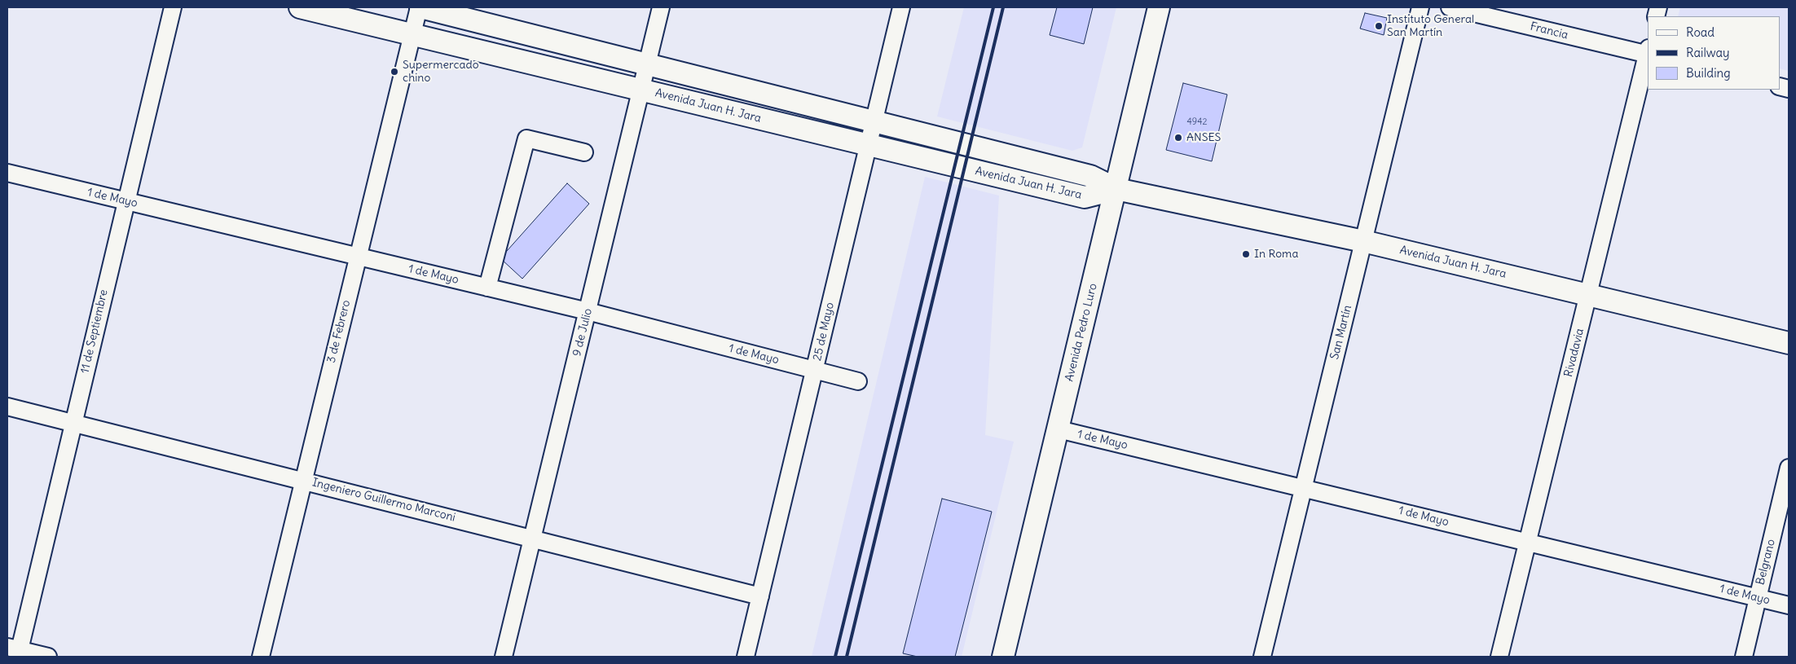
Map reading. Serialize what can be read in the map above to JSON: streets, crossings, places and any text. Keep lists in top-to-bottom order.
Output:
{
  "streets": {
    "main road": ["Avenida Juan H. Jara", "Avenida Pedro Luro"],
    "street": [
      "Francia",
      "1 de Mayo",
      "11 de Septiembre",
      "3 de Febrero",
      "25 de Mayo",
      "9 de Julio",
      "San Martín",
      "Rivadavia",
      "Ingeniero Guillermo Marconi",
      "Belgrano"
    ]
  },
  "crossings": [
    ["Francia", "Rivadavia"],
    ["Avenida Juan H. Jara", "3 de Febrero"],
    ["Avenida Juan H. Jara", "25 de Mayo"],
    ["Avenida Juan H. Jara", "9 de Julio"],
    ["Avenida Juan H. Jara", "Avenida Pedro Luro"],
    ["Avenida Juan H. Jara", "San Martín"],
    ["Avenida Juan H. Jara", "Rivadavia"],
    ["1 de Mayo", "11 de Septiembre"],
    ["1 de Mayo", "3 de Febrero"],
    ["1 de Mayo", "25 de Mayo"],
    ["1 de Mayo", "9 de Julio"],
    ["1 de Mayo", "Avenida Pedro Luro"],
    ["1 de Mayo", "San Martín"],
    ["1 de Mayo", "Rivadavia"],
    ["1 de Mayo", "Belgrano"],
    ["11 de Septiembre", "Ingeniero Guillermo Marconi"],
    ["3 de Febrero", "Ingeniero Guillermo Marconi"],
    ["25 de Mayo", "Ingeniero Guillermo Marconi"],
    ["9 de Julio", "Ingeniero Guillermo Marconi"]
  ],
  "places": [
    "Instituto General San Martín",
    "Supermercado chino",
    "ANSES",
    "In Roma"
  ],
  "house_numbers": ["4942"],
  "legend": ["Road", "Railway", "Building"]
}
